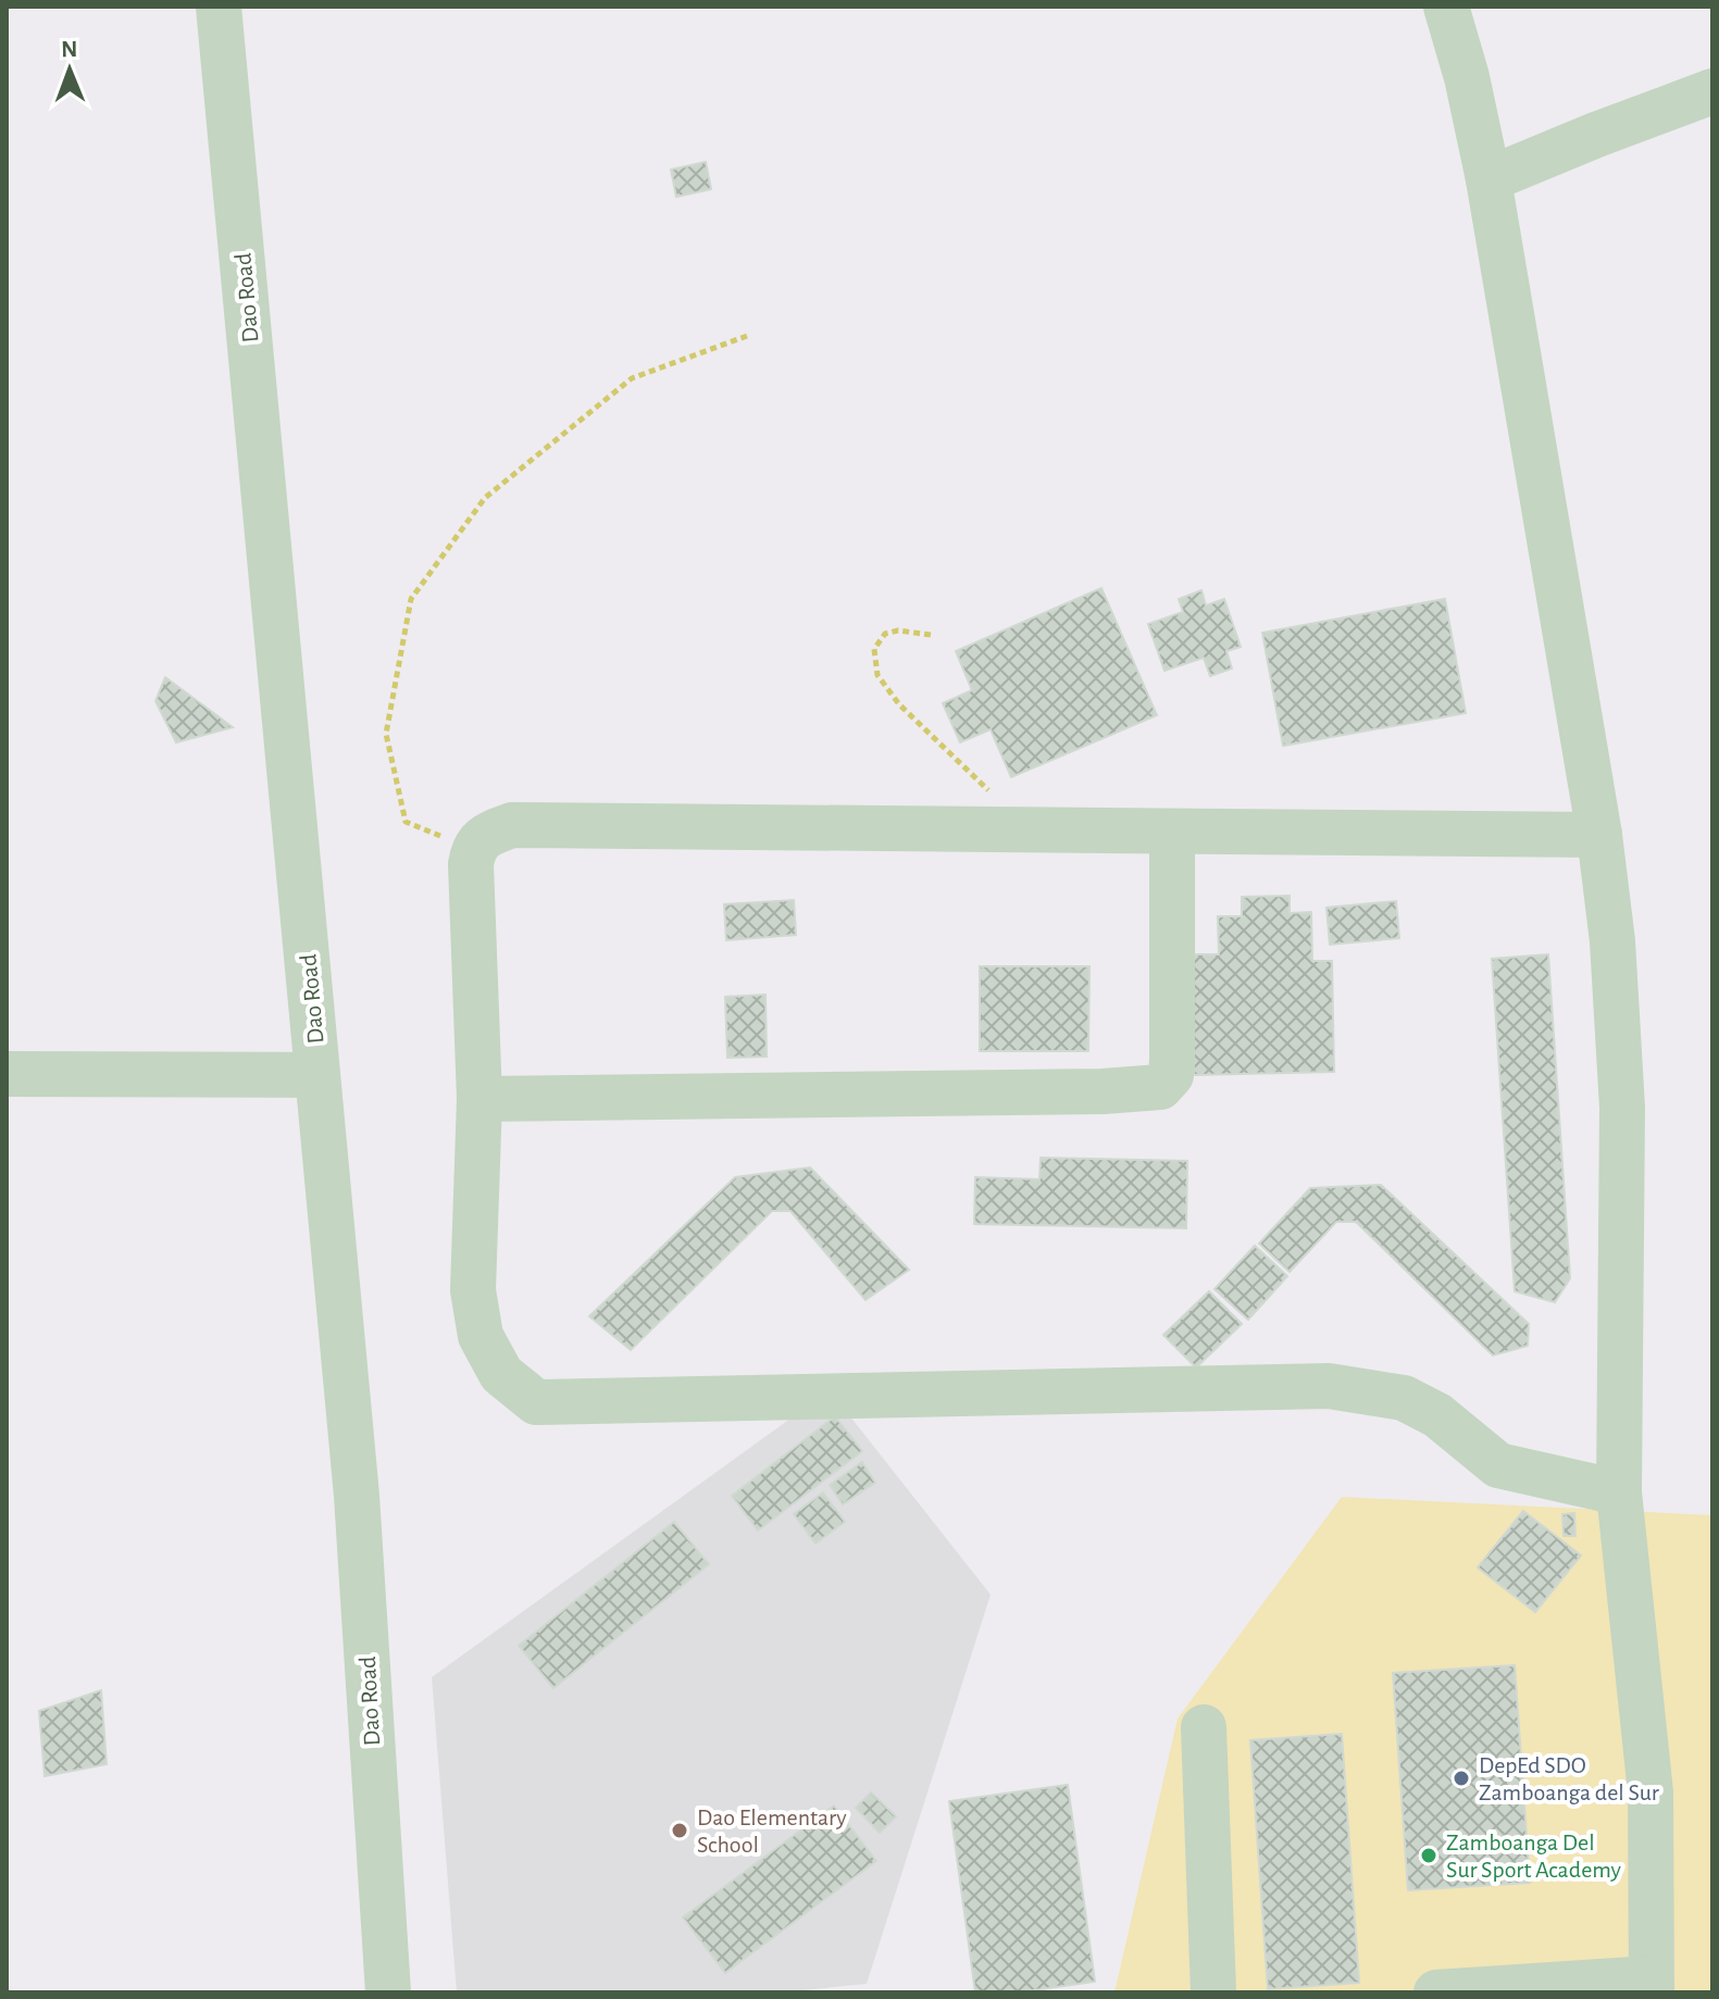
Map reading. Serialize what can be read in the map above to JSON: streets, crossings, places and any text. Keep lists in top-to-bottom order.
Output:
{
  "streets": {
    "street": ["Dao Road"]
  },
  "places": ["DepEd SDO Zamboanga del Sur", "Dao Elementary School", "Zamboanga Del Sur Sport Academy"],
  "north": "top"
}
